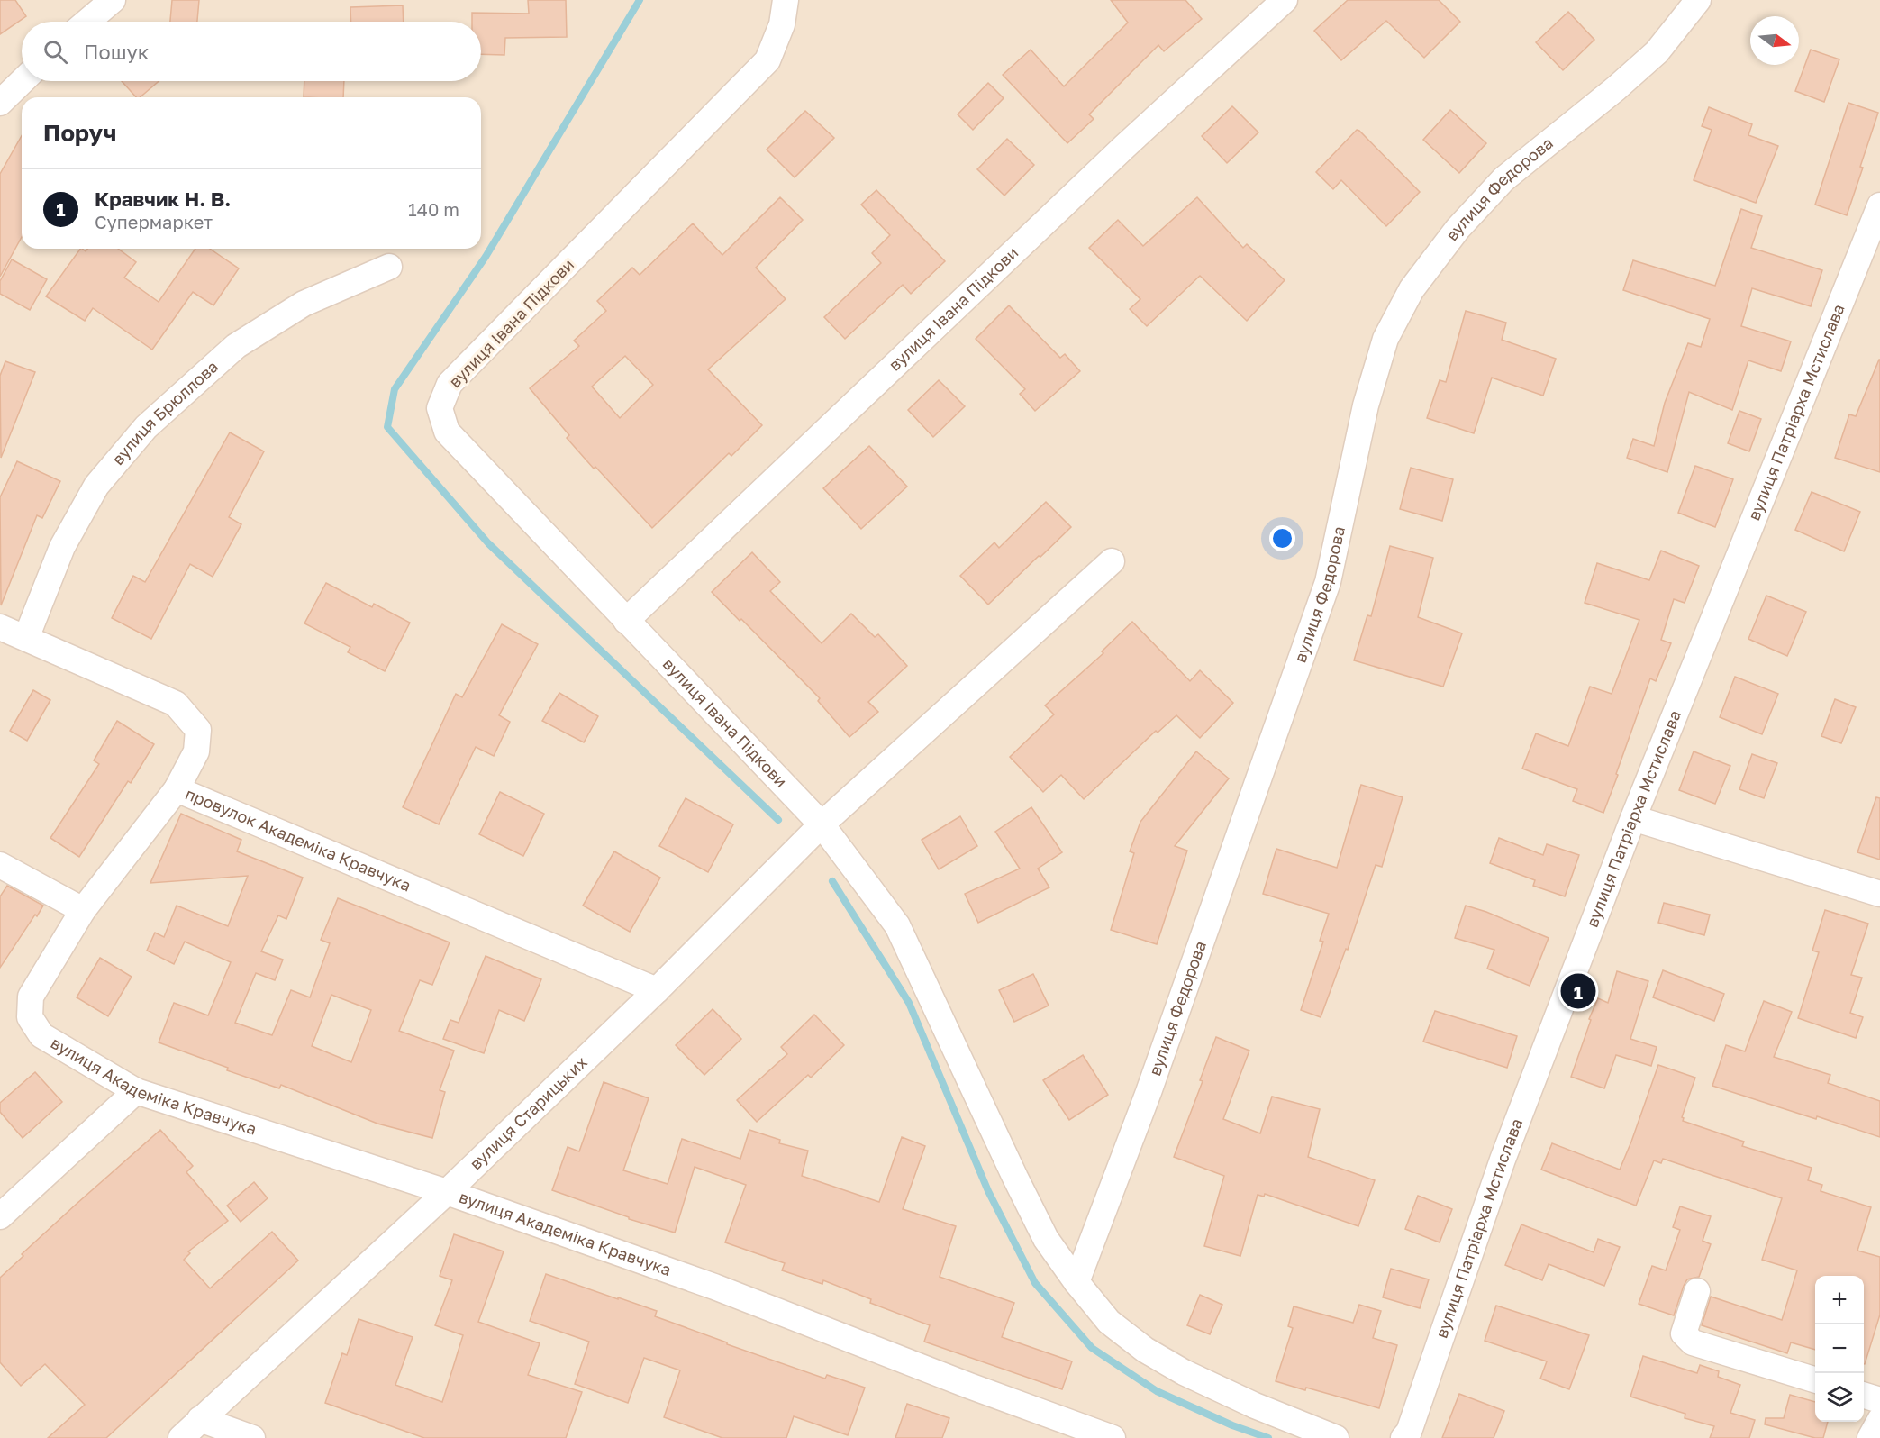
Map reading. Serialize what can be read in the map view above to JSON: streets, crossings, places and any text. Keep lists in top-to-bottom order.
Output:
{
  "streets": {
    "street": [
      "вулиця Федорова",
      "вулиця Івана Підкови",
      "вулиця Патріарха Мстислава",
      "вулиця Брюллова",
      "провулок Академіка Кравчука",
      "вулиця Академіка Кравчука",
      "вулиця Старицьких"
    ]
  },
  "crossings": [
    ["вулиця Федорова", "вулиця Івана Підкови"],
    ["вулиця Івана Підкови", "вулиця Старицьких"],
    ["вулиця Брюллова", "провулок Академіка Кравчука"],
    ["провулок Академіка Кравчука", "вулиця Старицьких"],
    ["вулиця Академіка Кравчука", "вулиця Старицьких"]
  ],
  "north": "right",
  "page": {
    "search": "Пошук",
    "heading": "Поруч",
    "list": [
      {
        "mark": "1",
        "name": "Кравчик Н. В.",
        "note": "Супермаркет",
        "value": "140 m"
      }
    ],
    "pins": "1",
    "map_buttons": ["+", "−"]
  }
}
